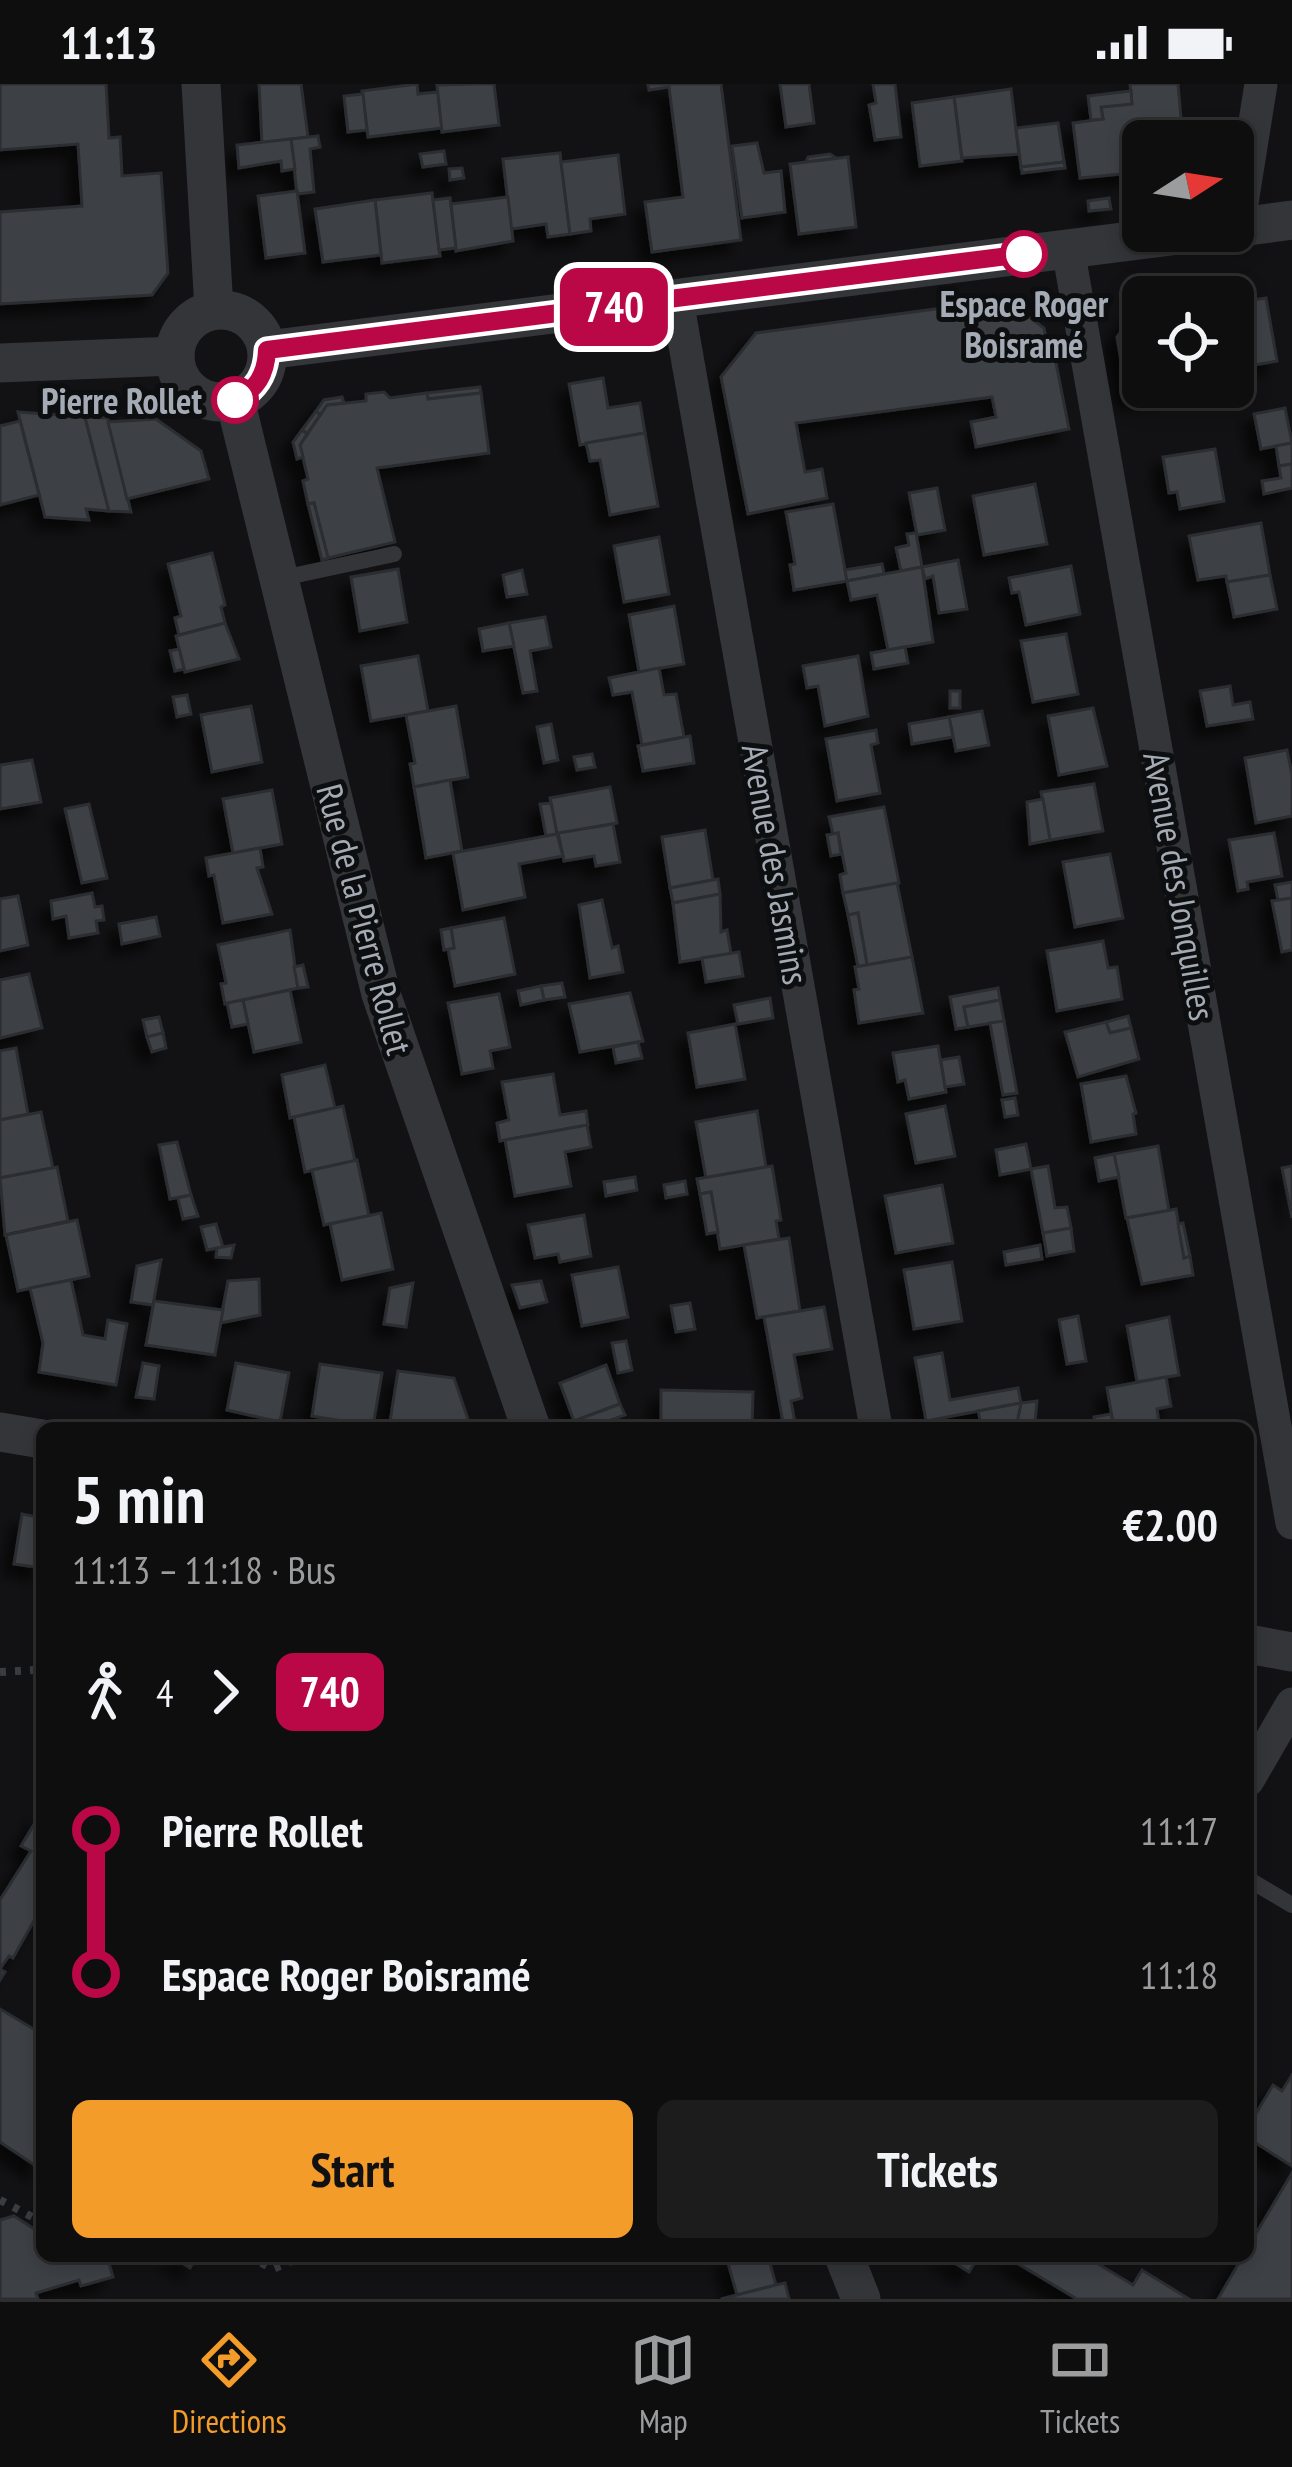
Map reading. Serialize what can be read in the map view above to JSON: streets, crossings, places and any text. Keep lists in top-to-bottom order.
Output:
{
  "streets": {
    "street": ["Avenue des Jasmins", "Avenue des Jonquilles", "Rue de la Pierre Rollet"]
  },
  "places": ["Espace Roger Boisramé", "Pierre Rollet"],
  "lines": ["bus line 740"],
  "north": "right",
  "page": {
    "status": "11:13",
    "on_map": "740",
    "heading": ["5 min", "11:13 – 11:18 · Bus", "€2.00"],
    "legs": ["4", "740"],
    "list": [
      {
        "name": "Pierre Rollet",
        "value": "11:17"
      },
      {
        "name": "Espace Roger Boisramé",
        "value": "11:18"
      }
    ],
    "buttons": ["Start", "Tickets"],
    "tabs": ["Directions", "Map", "Tickets"]
  }
}
